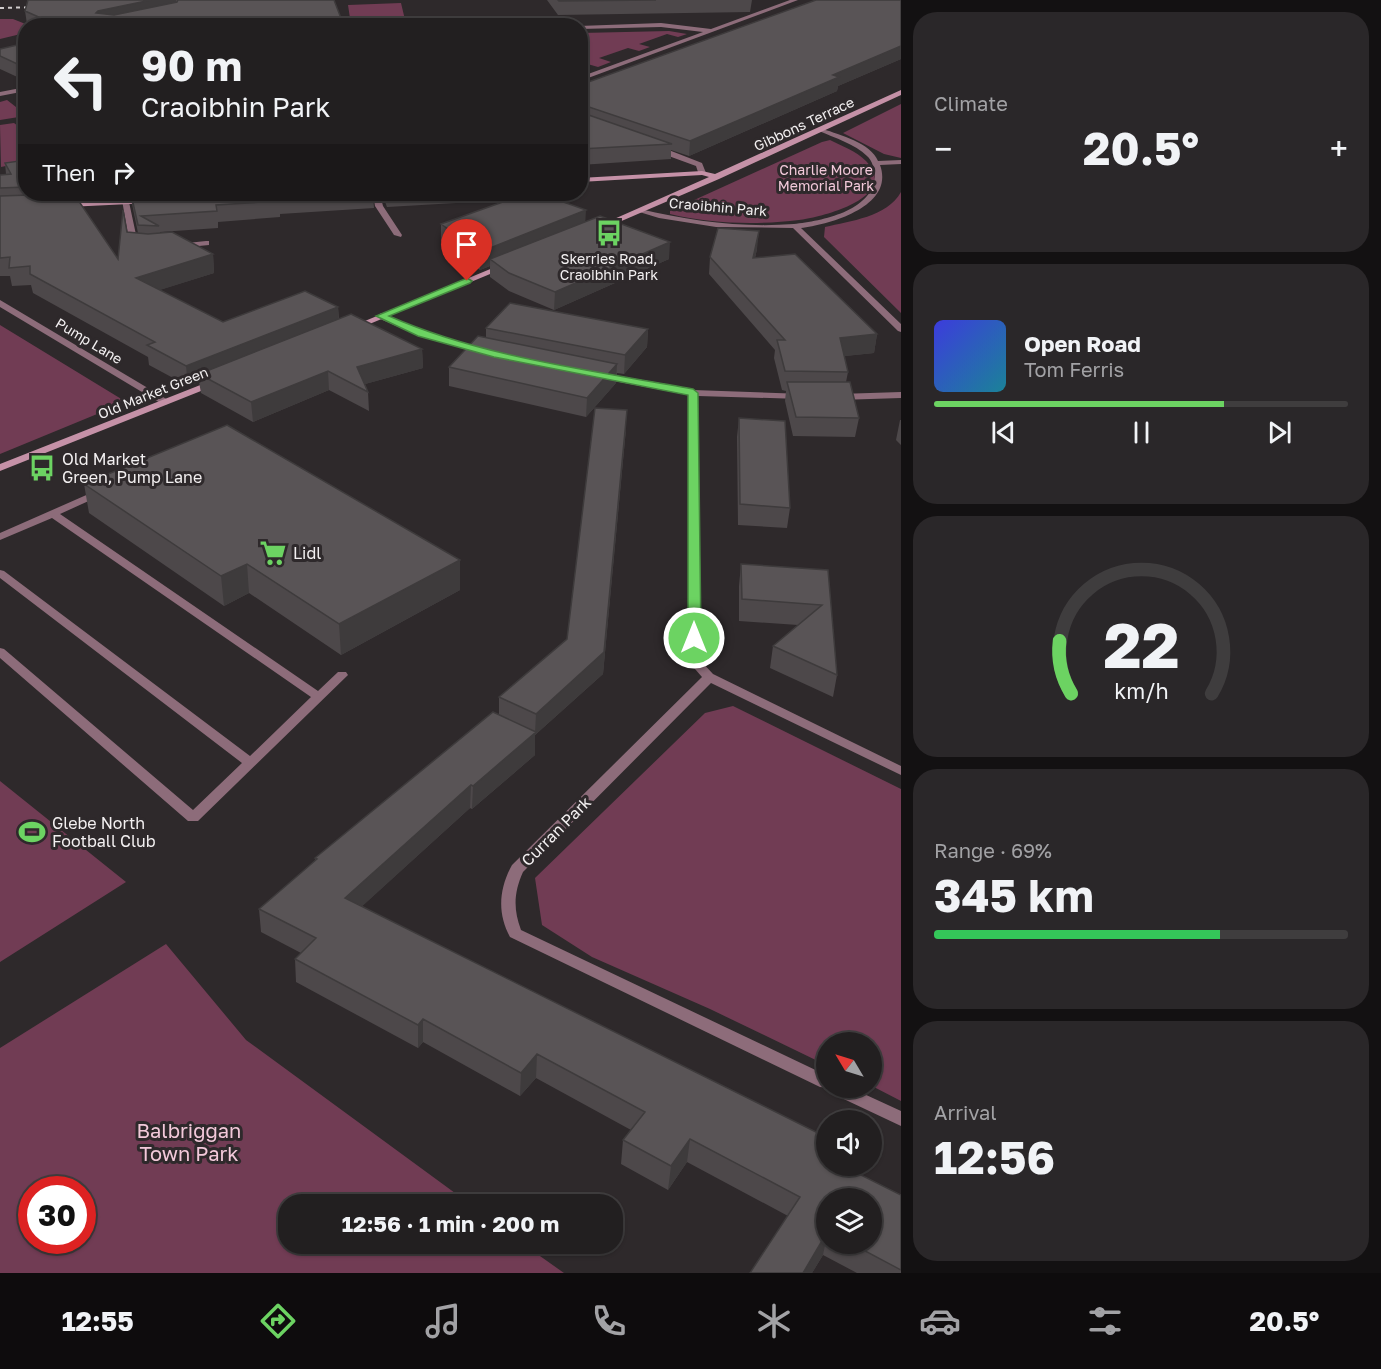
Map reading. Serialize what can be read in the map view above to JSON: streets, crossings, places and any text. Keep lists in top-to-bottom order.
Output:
{
  "streets": {
    "main road": ["Gibbons Terrace", "Old Market Green"],
    "street": ["Craoibhin Park", "Pump Lane", "Curran Park"]
  },
  "crossings": [
    ["Pump Lane", "Old Market Green"]
  ],
  "parks": ["Charlie Moore Memorial Park", "Balbriggan Town Park"],
  "places": {
    "bus stop": ["Skerries Road, Craoibhin Park", "Old Market Green, Pump Lane"],
    "supermarket": ["Lidl"],
    "sports": ["Glebe North Football Club"]
  },
  "north": "top left",
  "page": {
    "tile": [
      "Climate",
      ["Range · 69%", "345 km"],
      ["Arrival", "12:56"]
    ],
    "turn": ["90 m", "Craoibhin Park"],
    "heat": ["−", "20.5°", "+"],
    "then": "Then",
    "song": ["Open Road", "Tom Ferris"],
    "limit": "30",
    "trip": "12:56 · 1 min · 200 m",
    "tabs": ["12:55", "20.5°"],
    "gauge": ["22", "km/h"]
  }
}
